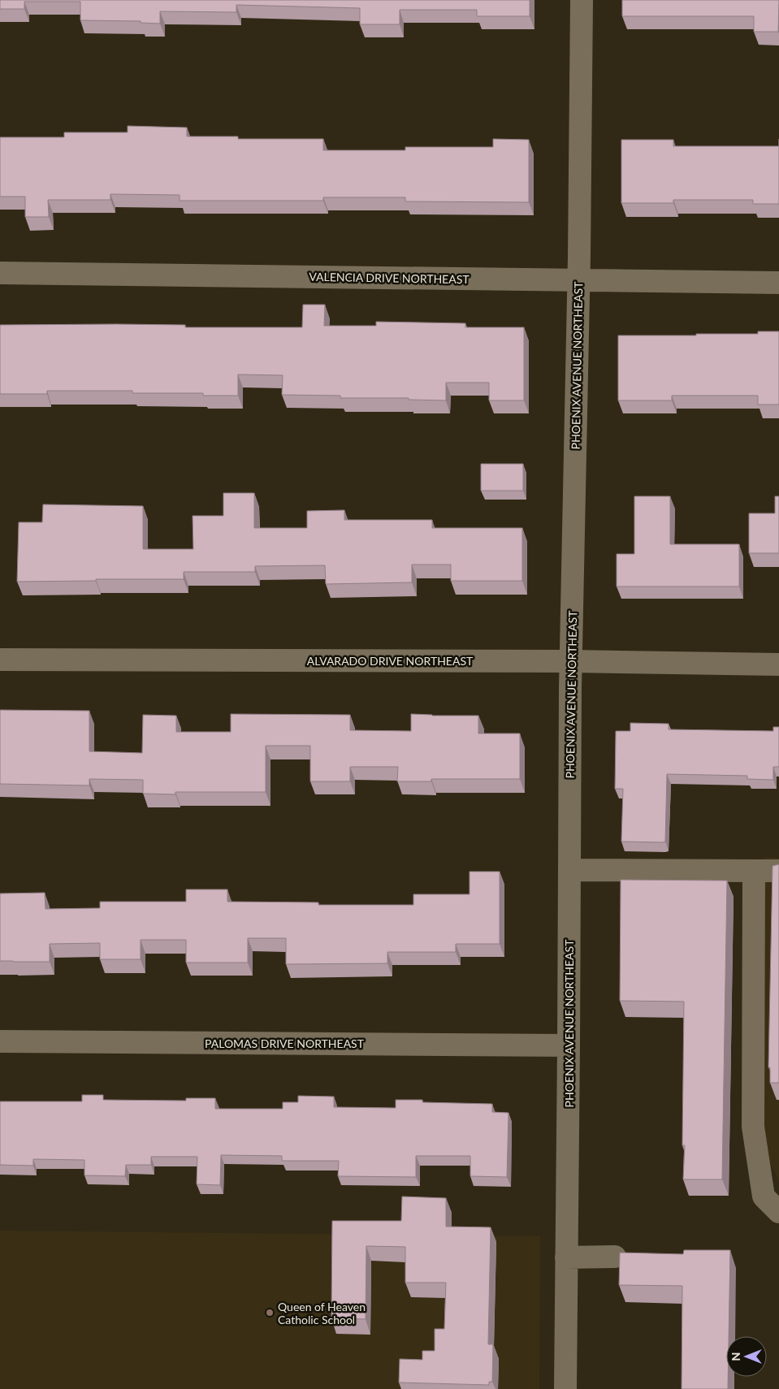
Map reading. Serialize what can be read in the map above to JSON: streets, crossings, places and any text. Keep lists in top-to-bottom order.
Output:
{
  "streets": {
    "street": [
      "VALENCIA DRIVE NORTHEAST",
      "PHOENIX AVENUE NORTHEAST",
      "ALVARADO DRIVE NORTHEAST",
      "PALOMAS DRIVE NORTHEAST"
    ]
  },
  "crossings": [
    ["VALENCIA DRIVE NORTHEAST", "PHOENIX AVENUE NORTHEAST"],
    ["PHOENIX AVENUE NORTHEAST", "ALVARADO DRIVE NORTHEAST"],
    ["PHOENIX AVENUE NORTHEAST", "PALOMAS DRIVE NORTHEAST"]
  ],
  "places": ["Queen of Heaven Catholic School"],
  "north": "left"
}
